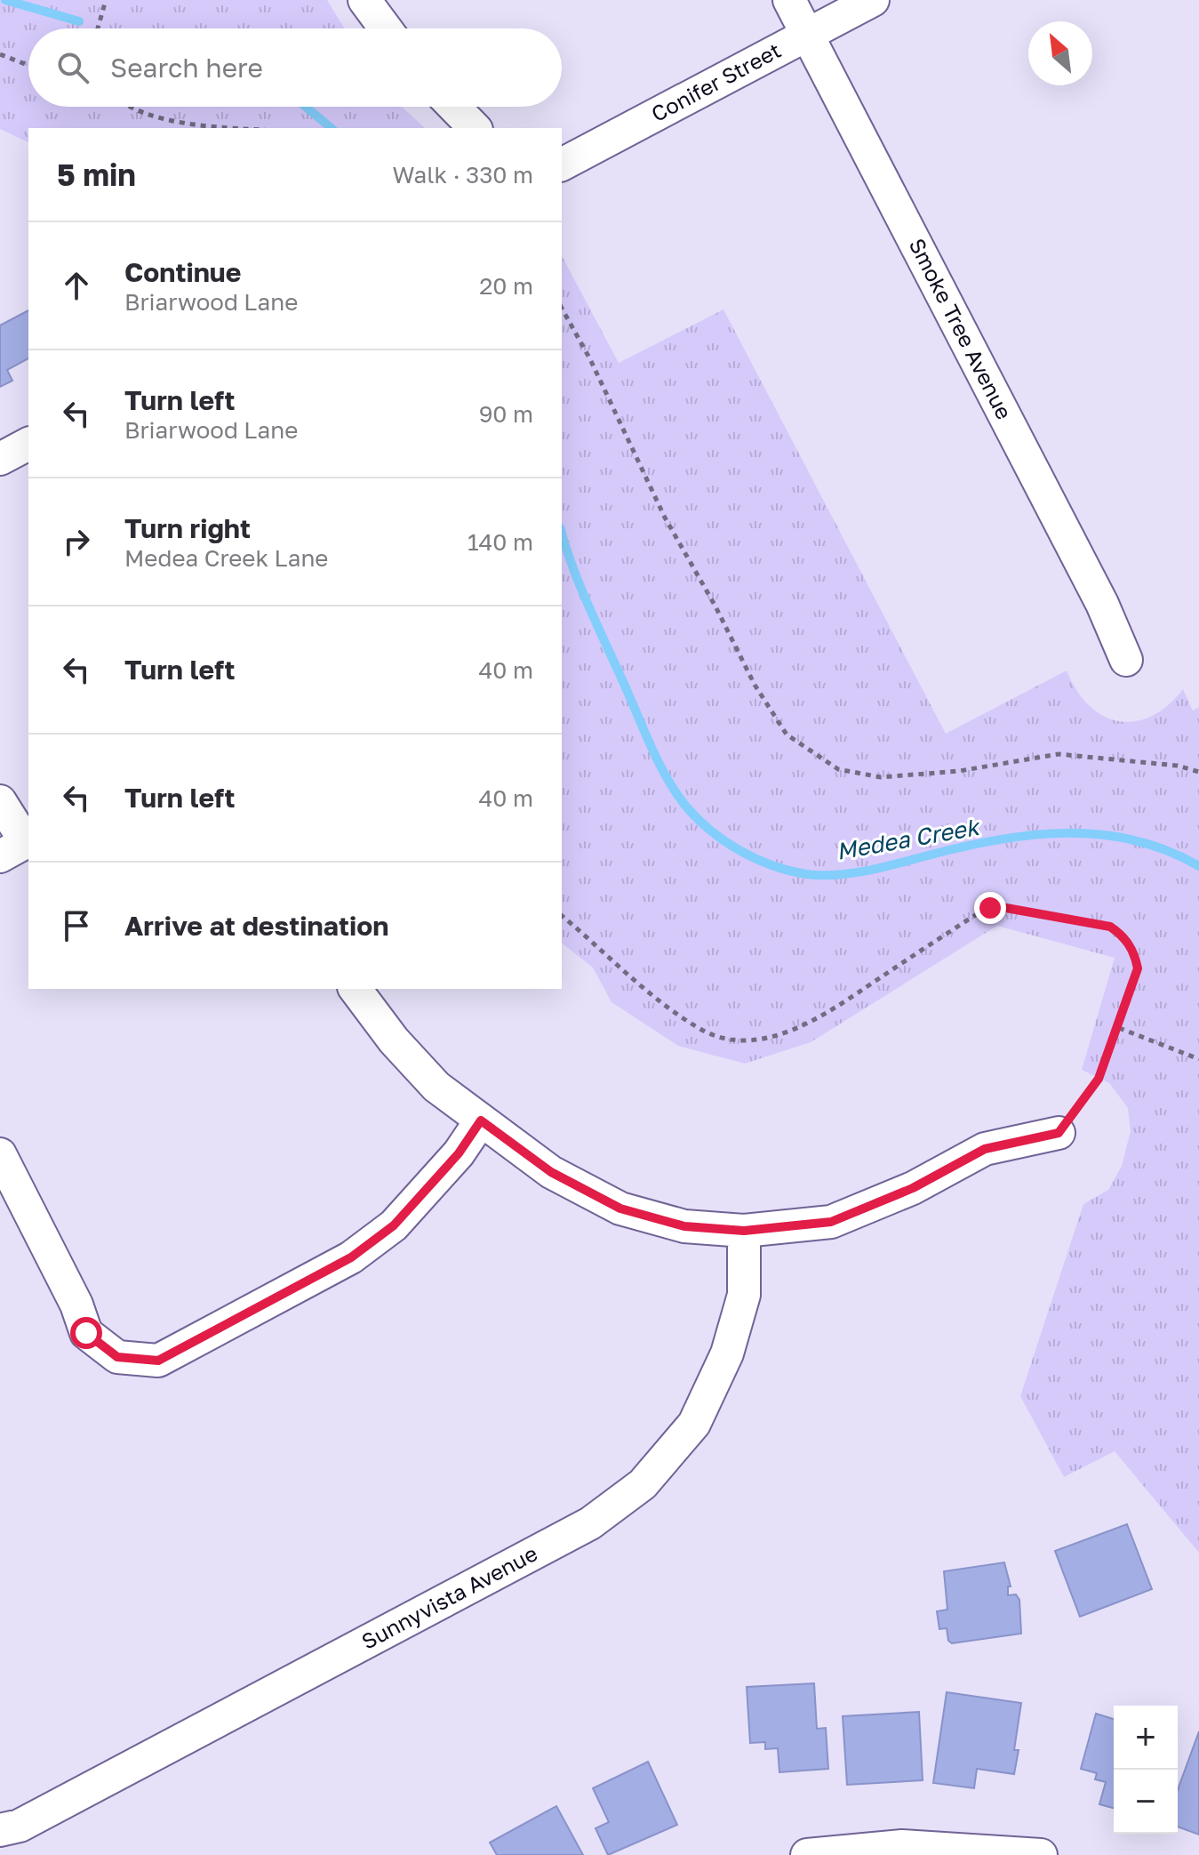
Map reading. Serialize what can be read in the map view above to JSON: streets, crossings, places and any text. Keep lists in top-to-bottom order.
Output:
{
  "streets": {
    "street": ["Conifer Street", "Smoke Tree Avenue", "Sunnyvista Avenue"]
  },
  "crossings": [
    ["Conifer Street", "Smoke Tree Avenue"]
  ],
  "water": ["Medea Creek"],
  "north": "top left",
  "page": {
    "search": "Search here",
    "heading": ["5 min", "Walk · 330 m"],
    "list": [
      ["Continue", "Briarwood Lane", "20 m"],
      ["Turn left", "Briarwood Lane", "90 m"],
      ["Turn right", "Medea Creek Lane", "140 m"],
      ["Turn left", "40 m"],
      ["Turn left", "40 m"],
      "Arrive at destination"
    ],
    "map_buttons": ["+", "−"]
  }
}
